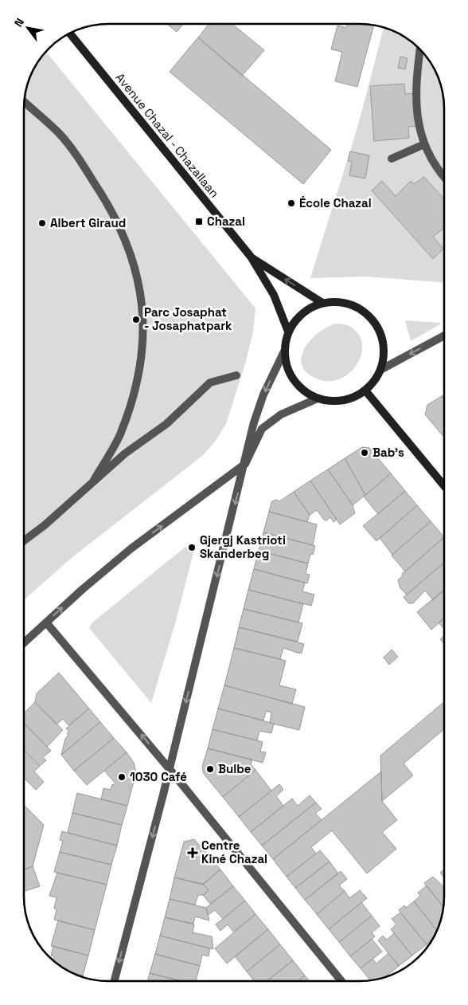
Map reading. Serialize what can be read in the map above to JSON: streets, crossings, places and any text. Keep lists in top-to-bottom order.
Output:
{
  "streets": {
    "street": ["Avenue Chazal - Chazallaan"]
  },
  "places": {
    "other": [
      "École Chazal",
      "Albert Giraud",
      "Parc Josaphat - Josaphatpark",
      "Bab’s",
      "Gjergj Kastrioti Skanderbeg",
      "Bulbe",
      "1030 Café"
    ],
    "transit": ["Chazal"],
    "health": ["Centre Kiné Chazal"]
  },
  "north": "top left"
}
